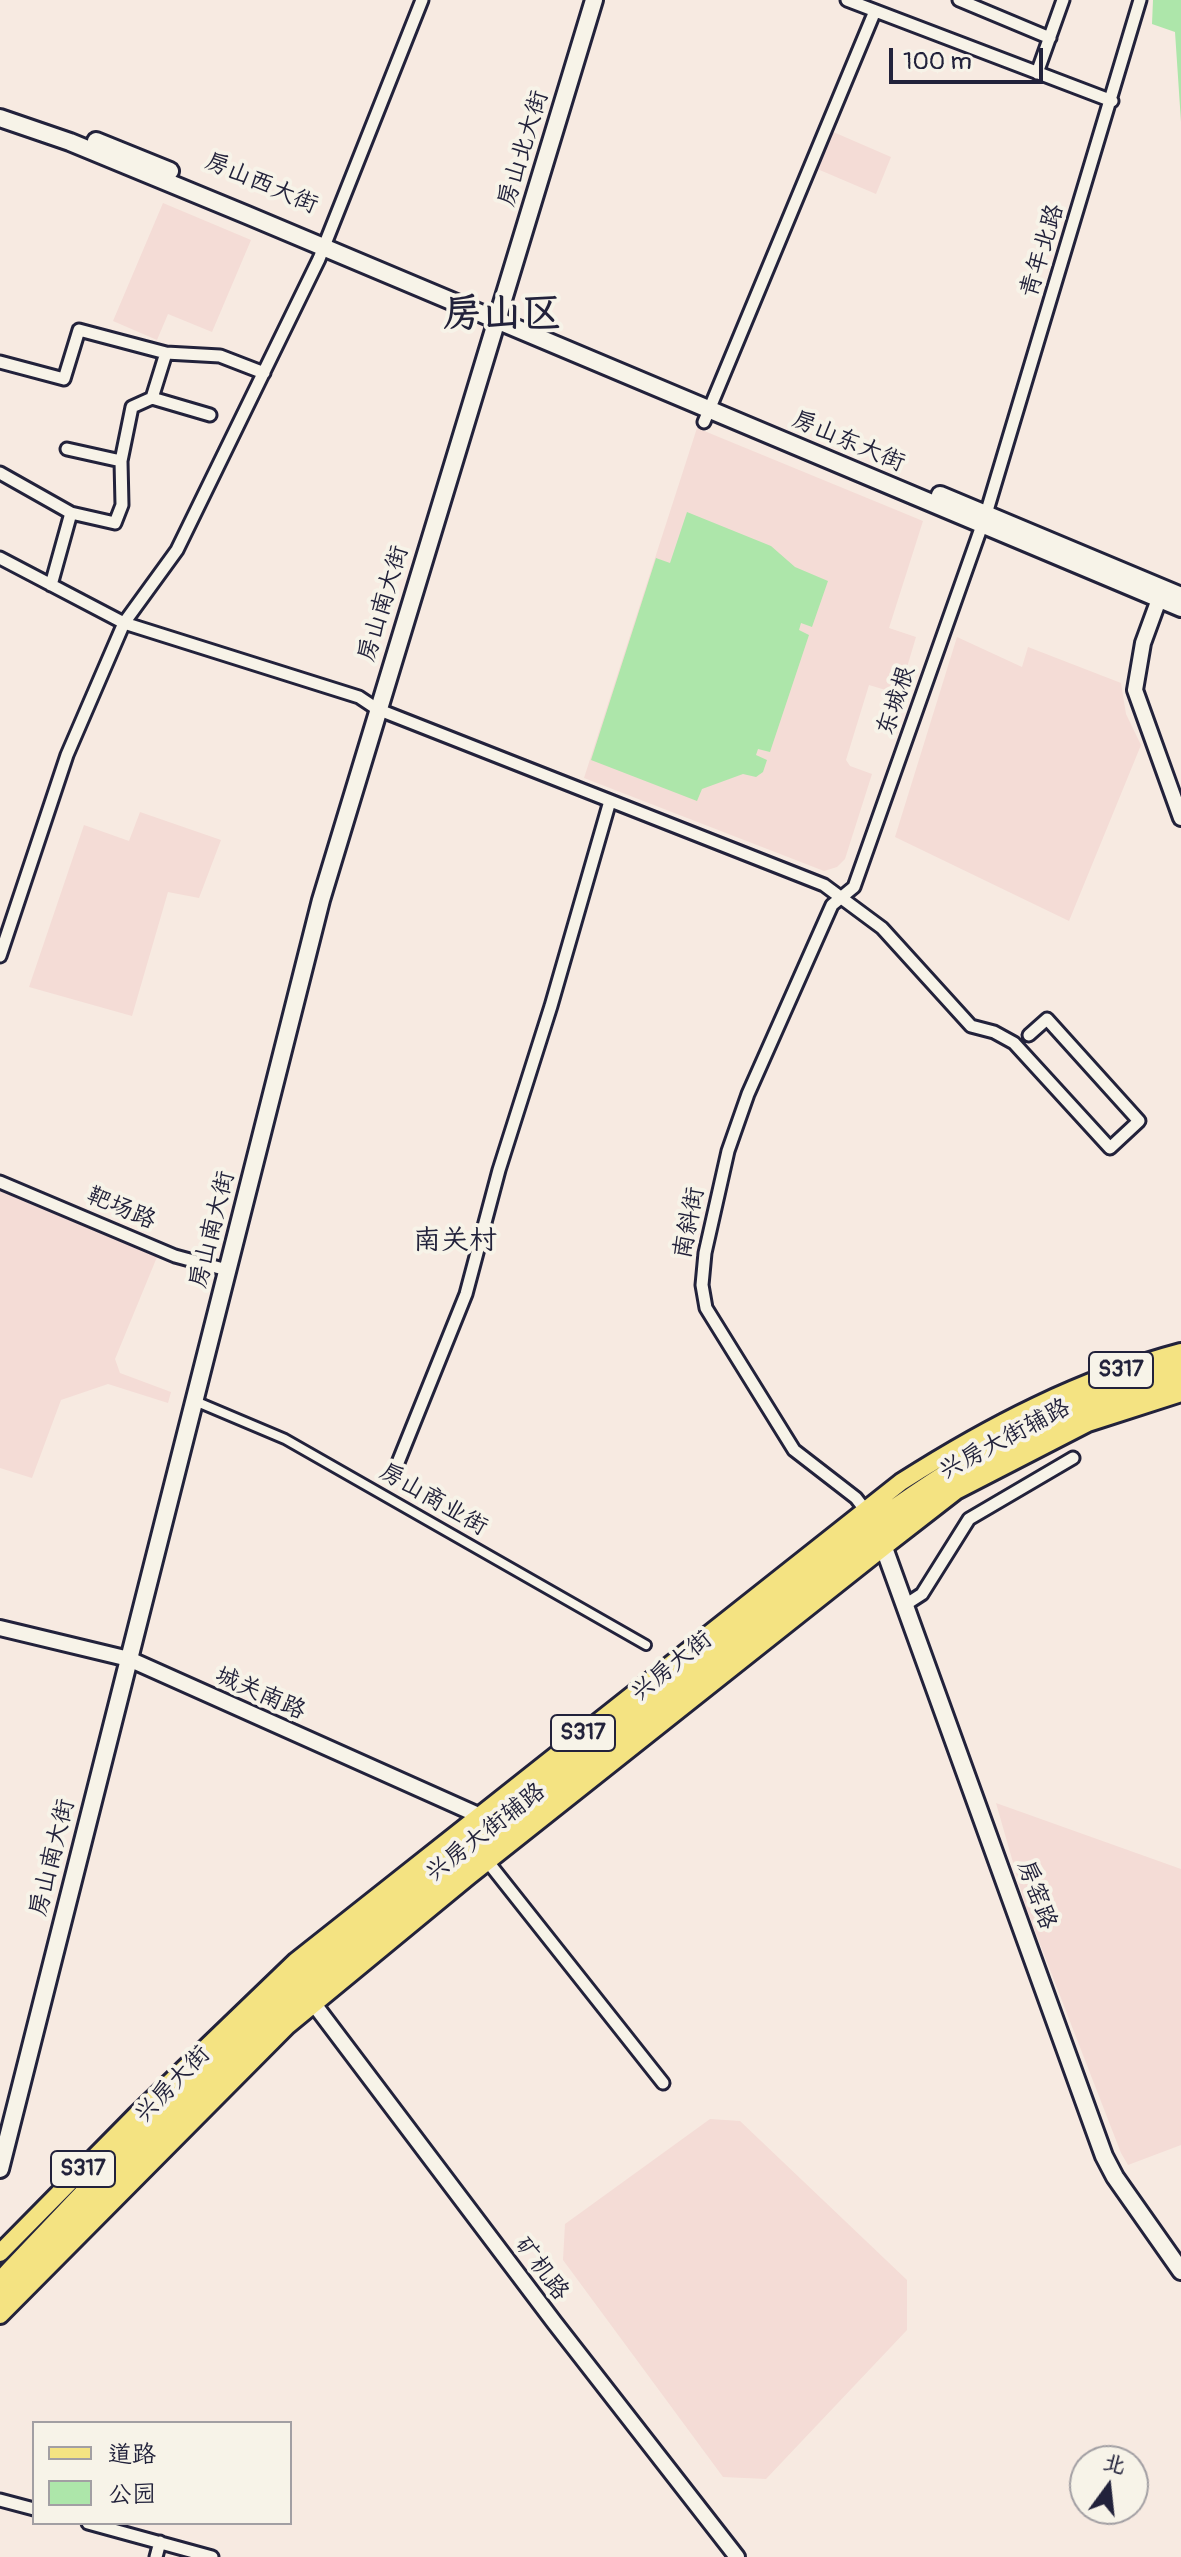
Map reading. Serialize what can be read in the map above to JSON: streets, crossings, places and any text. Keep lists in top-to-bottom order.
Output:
{
  "streets": {
    "main road": [
      "房山北大街",
      "房山西大街",
      "房山东大街",
      "房山南大街",
      "S317",
      "兴房大街辅路",
      "兴房大街",
      "房窑路"
    ],
    "street": [
      "青年北路",
      "东城根",
      "靶场路",
      "南斜街",
      "房山商业街",
      "城关南路",
      "矿机路"
    ]
  },
  "crossings": [
    ["房山北大街", "房山西大街"],
    ["房山北大街", "房山东大街"],
    ["房山北大街", "房山南大街"],
    ["房山西大街", "房山东大街"],
    ["房山西大街", "房山南大街"],
    ["青年北路", "房山东大街"],
    ["青年北路", "东城根"],
    ["房山东大街", "房山南大街"],
    ["房山东大街", "东城根"],
    ["房山南大街", "靶场路"],
    ["房山南大街", "房山商业街"],
    ["房山南大街", "城关南路"],
    ["东城根", "南斜街"],
    ["南斜街", "兴房大街辅路"],
    ["南斜街", "兴房大街"],
    ["南斜街", "房窑路"],
    ["兴房大街辅路", "兴房大街"],
    ["兴房大街辅路", "房窑路"],
    ["兴房大街辅路", "矿机路"],
    ["兴房大街", "城关南路"],
    ["兴房大街", "房窑路"]
  ],
  "districts": ["房山区", "南关村"],
  "legend": ["道路", "公园"],
  "scale_bar": "100 m",
  "north": "top"
}
